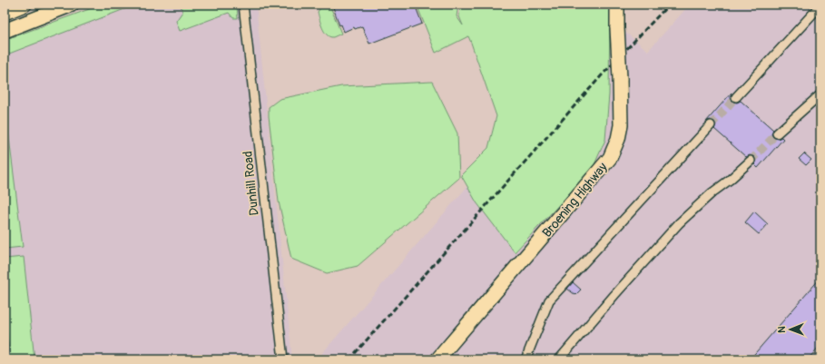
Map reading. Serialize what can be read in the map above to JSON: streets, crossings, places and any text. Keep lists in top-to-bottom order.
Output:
{
  "streets": {
    "main road": ["Broening Highway"],
    "street": ["Dunhill Road"]
  },
  "north": "left"
}
